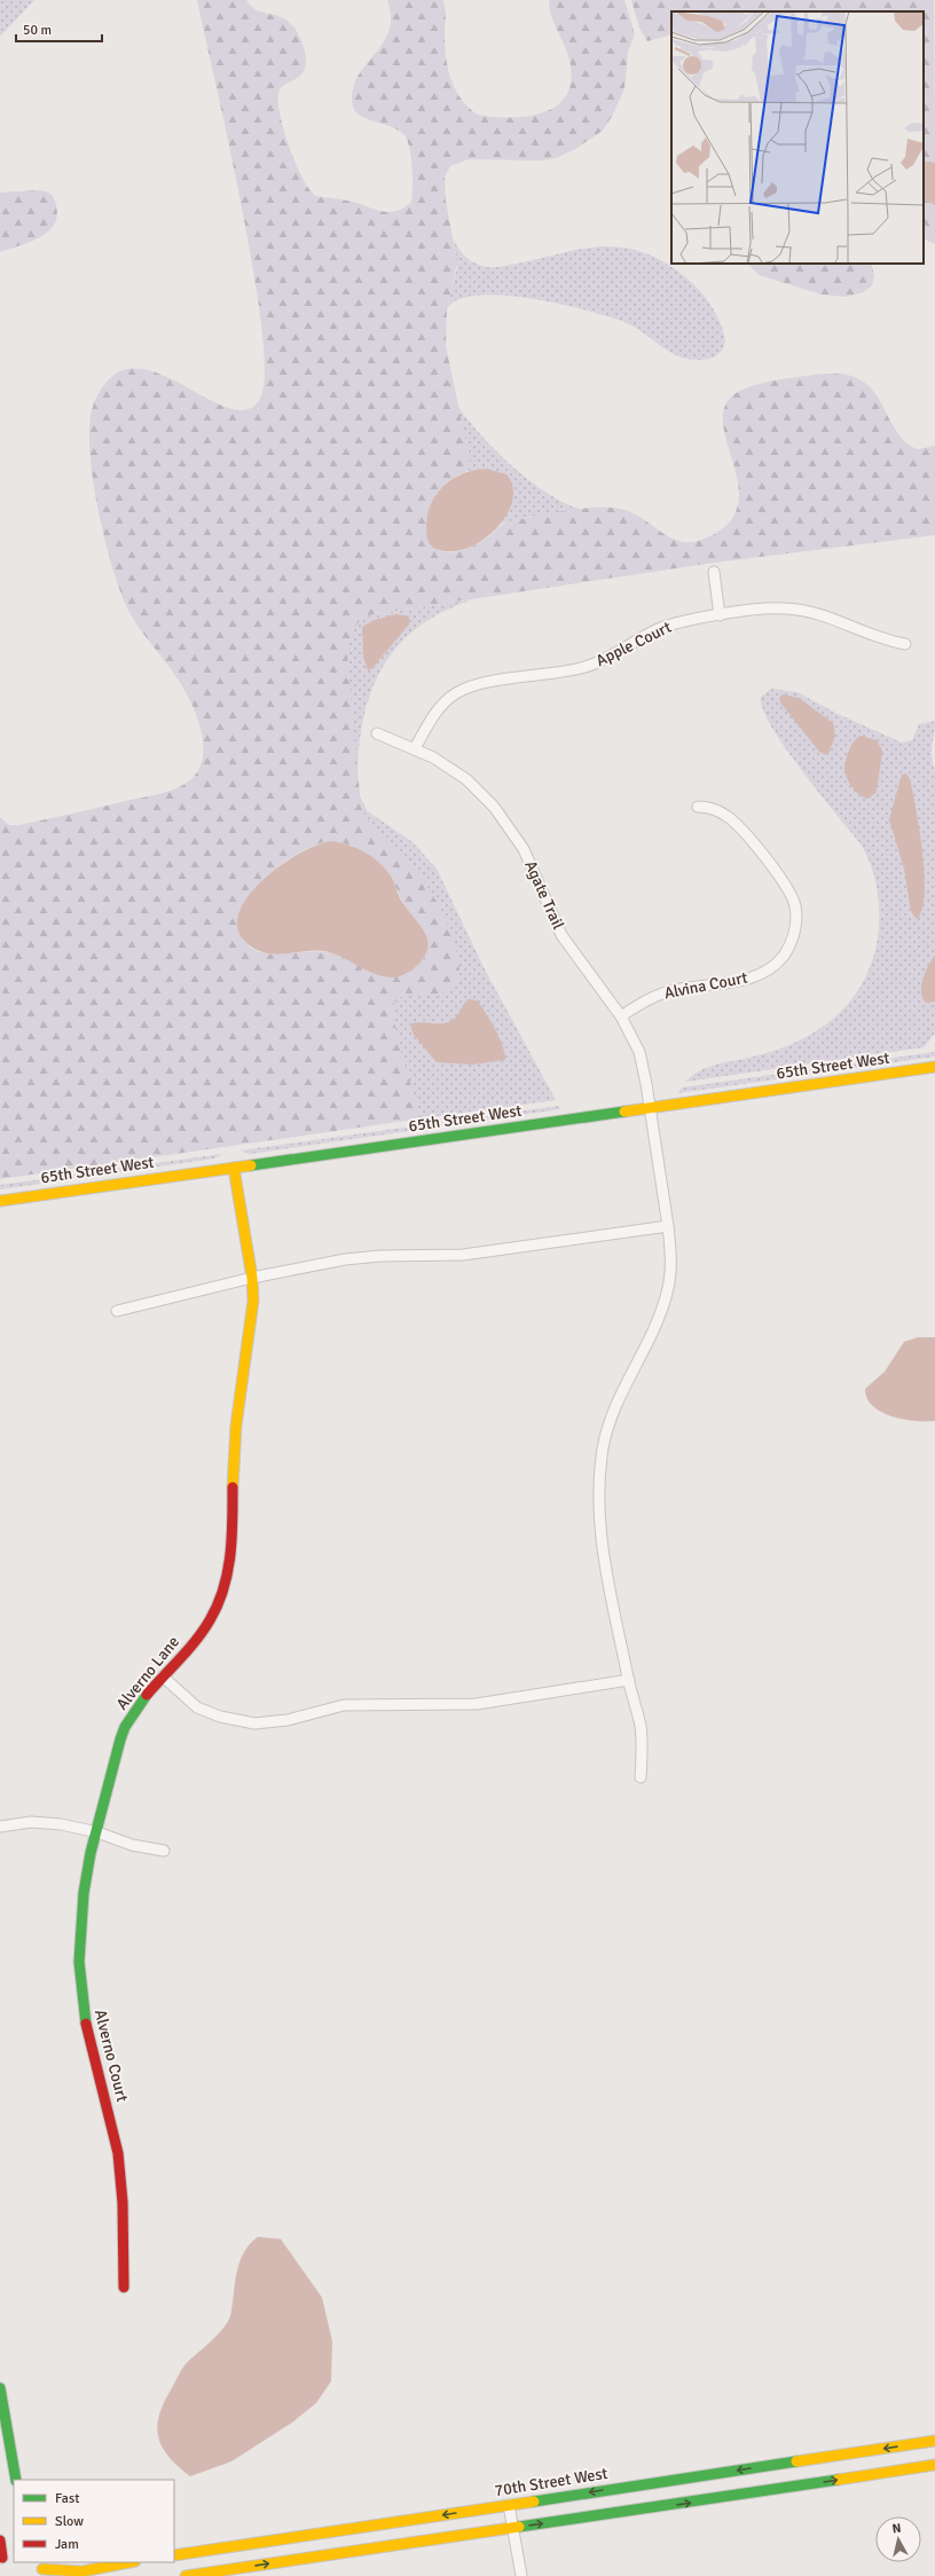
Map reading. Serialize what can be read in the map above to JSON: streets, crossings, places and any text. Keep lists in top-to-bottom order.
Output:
{
  "streets": {
    "street": [
      "Apple Court",
      "Agate Trail",
      "Alvina Court",
      "65th Street West",
      "Alverno Lane",
      "Alverno Court",
      "70th Street West"
    ]
  },
  "crossings": [
    ["Apple Court", "Agate Trail"],
    ["Agate Trail", "Alvina Court"],
    ["Agate Trail", "65th Street West"],
    ["65th Street West", "Alverno Lane"],
    ["Alverno Lane", "Alverno Court"]
  ],
  "legend": ["Fast", "Slow", "Jam"],
  "scale_bar": "50 m",
  "north": "top"
}
